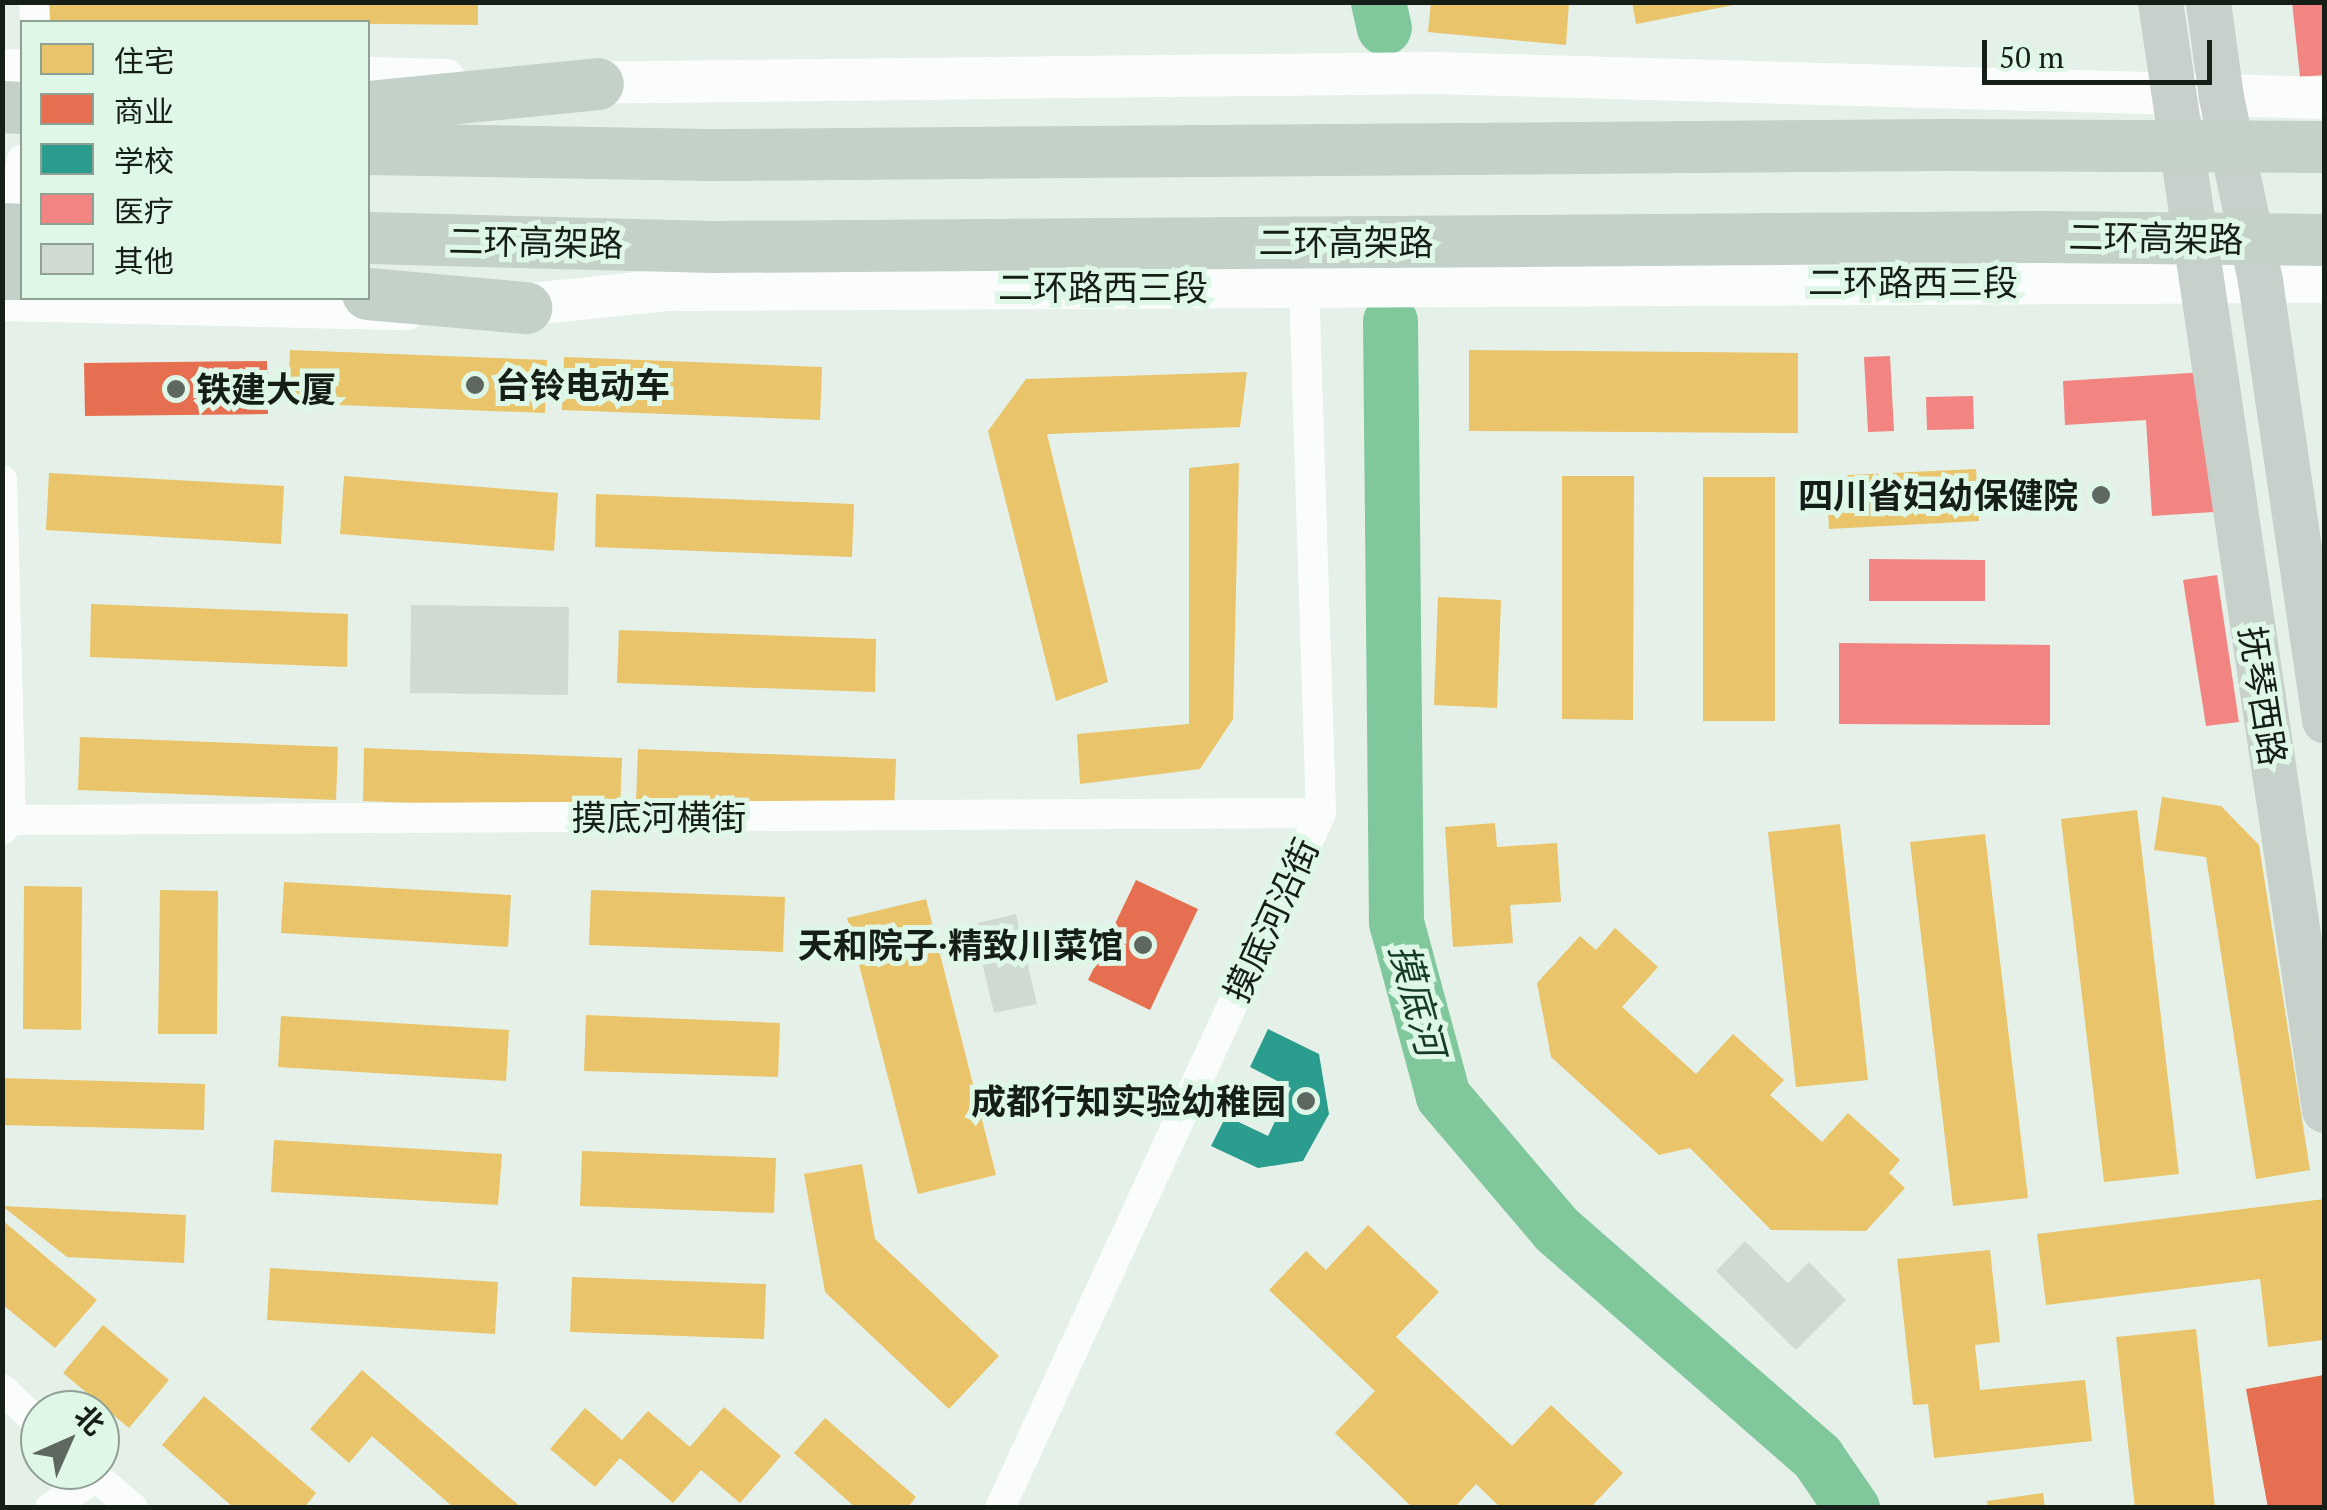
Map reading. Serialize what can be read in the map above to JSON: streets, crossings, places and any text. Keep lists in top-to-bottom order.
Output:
{
  "streets": {
    "highway": ["二环高架路"],
    "main road": ["二环路西三段", "抚琴西路"],
    "street": ["摸底河横街", "摸底河沿街"]
  },
  "crossings": [
    ["二环路西三段", "抚琴西路"],
    ["二环路西三段", "摸底河沿街"],
    ["摸底河横街", "摸底河沿街"]
  ],
  "water": ["摸底河"],
  "places": [
    "台铃电动车",
    "铁建大厦",
    "四川省妇幼保健院",
    "天和院子·精致川菜馆",
    "成都行知实验幼稚园"
  ],
  "legend": [
    "住宅",
    "商业",
    "学校",
    "医疗",
    "其他"
  ],
  "scale_bar": "50 m",
  "north": "top right"
}
